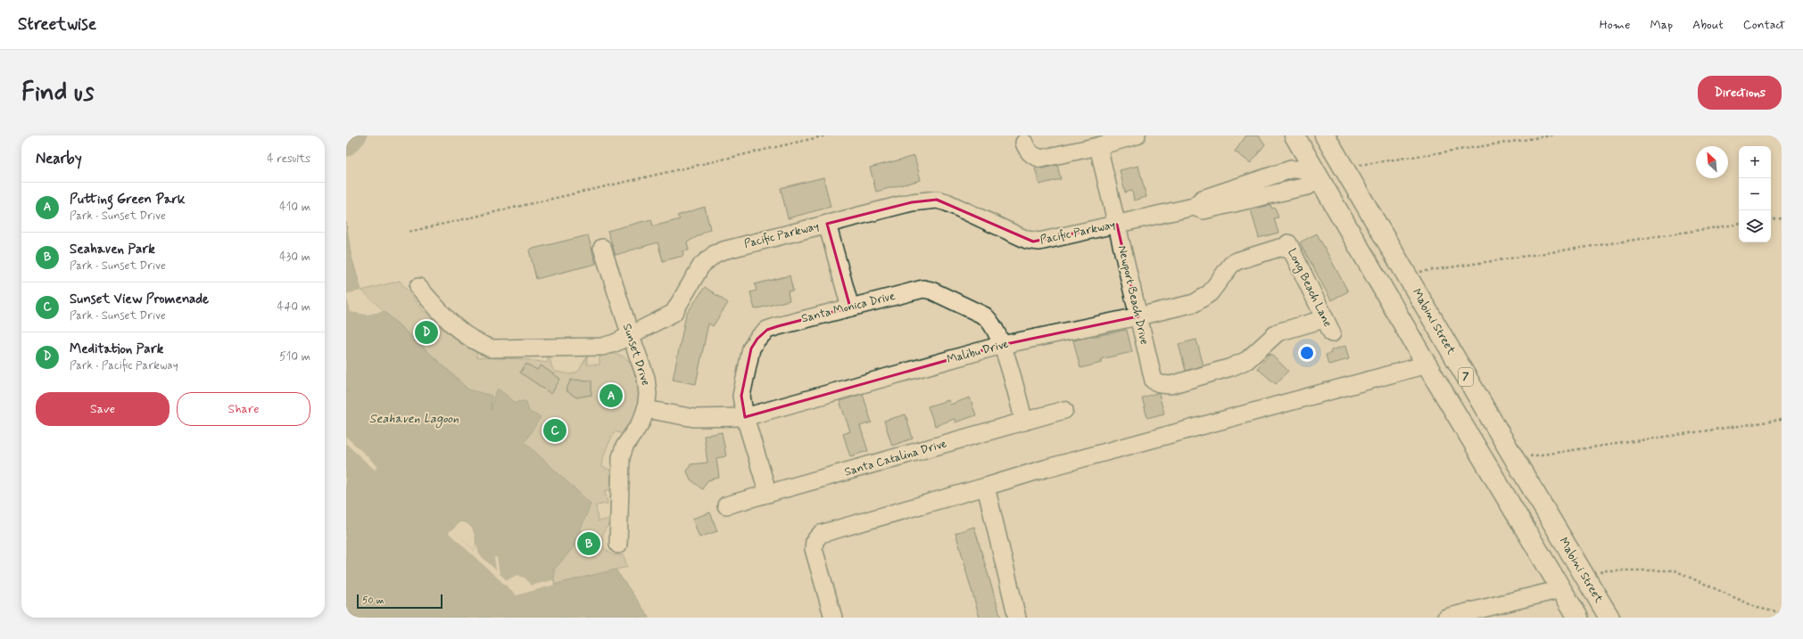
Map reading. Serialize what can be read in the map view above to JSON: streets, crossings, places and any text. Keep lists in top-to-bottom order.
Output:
{
  "streets": {
    "main road": ["Mabini Street", "7"],
    "street": [
      "Pacific Parkway",
      "Long Beach Lane",
      "Newport Beach Drive",
      "Santa Monica Drive",
      "Malibu Drive",
      "Sunset Drive",
      "Santa Catalina Drive"
    ]
  },
  "crossings": [
    ["Pacific Parkway", "Newport Beach Drive"],
    ["Pacific Parkway", "Sunset Drive"],
    ["Pacific Parkway", "7"],
    ["Long Beach Lane", "Newport Beach Drive"],
    ["Long Beach Lane", "Malibu Drive"],
    ["Newport Beach Drive", "Malibu Drive"],
    ["Santa Monica Drive", "Malibu Drive"],
    ["Santa Monica Drive", "Santa Catalina Drive"],
    ["Malibu Drive", "Sunset Drive"]
  ],
  "water": ["Seahaven Lagoon"],
  "scale_bar": "50 m",
  "north": "top left",
  "page": {
    "header": "Streetwise",
    "nav": [
      "Home",
      "Map",
      "About",
      "Contact"
    ],
    "buttons": [
      "Directions",
      ["Save", "Share"]
    ],
    "title": "Find us",
    "heading": ["Nearby", "4 results"],
    "map_buttons": ["+", "−"],
    "list": [
      {
        "mark": "A",
        "name": "Putting Green Park",
        "note": "Park · Sunset Drive",
        "value": "410 m"
      },
      {
        "mark": "B",
        "name": "Seahaven Park",
        "note": "Park · Sunset Drive",
        "value": "430 m"
      },
      {
        "mark": "C",
        "name": "Sunset View Promenade",
        "note": "Park · Sunset Drive",
        "value": "440 m"
      },
      {
        "mark": "D",
        "name": "Meditation Park",
        "note": "Park · Pacific Parkway",
        "value": "510 m"
      }
    ],
    "pins": [
      "D",
      "A",
      "C",
      "B"
    ],
    "scale": "50 m"
  }
}
